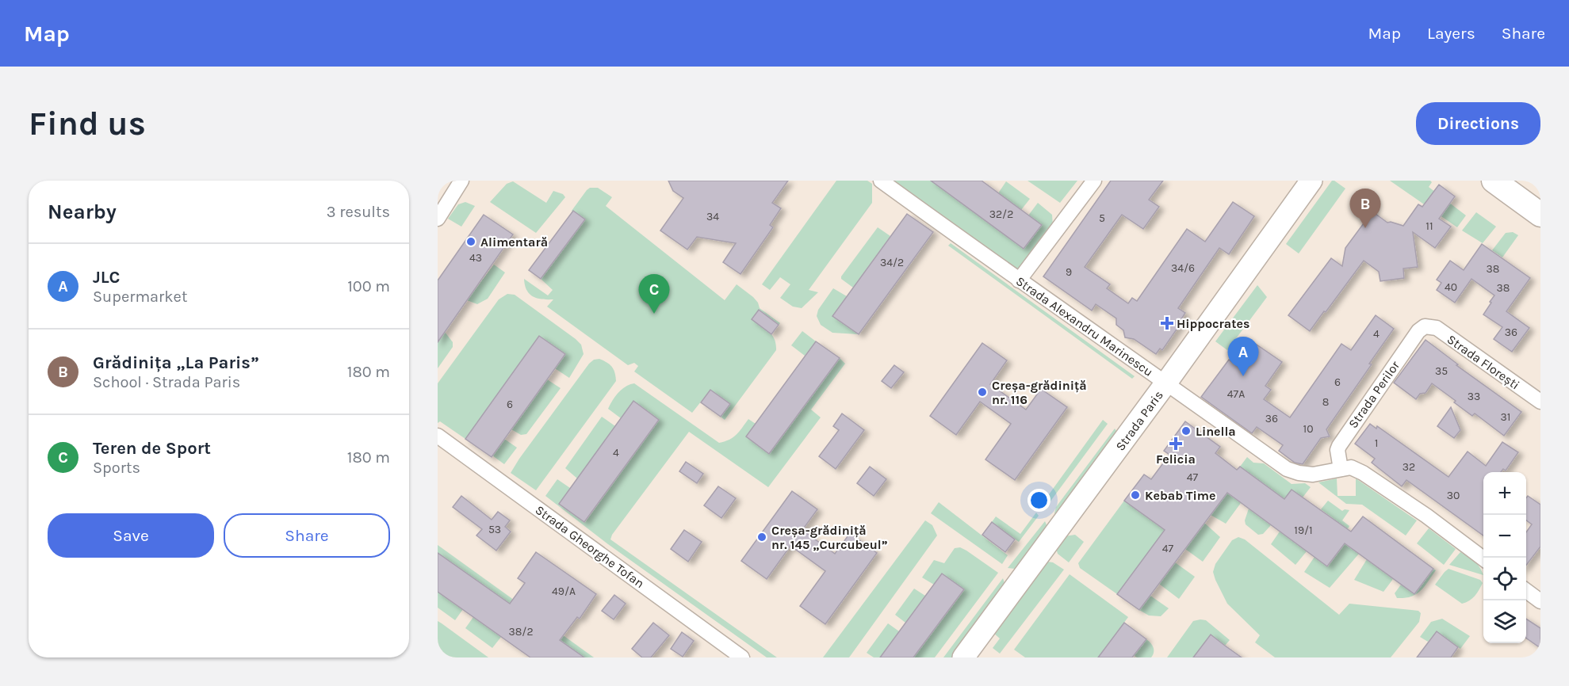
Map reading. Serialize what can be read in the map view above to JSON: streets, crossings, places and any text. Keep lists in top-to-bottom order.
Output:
{
  "streets": {
    "street": [
      "Strada Alexandru Marinescu",
      "Strada Florești",
      "Strada Perilor",
      "Strada Paris",
      "Strada Gheorghe Tofan"
    ]
  },
  "crossings": [
    ["Strada Alexandru Marinescu", "Strada Perilor"],
    ["Strada Alexandru Marinescu", "Strada Paris"],
    ["Strada Florești", "Strada Perilor"]
  ],
  "places": {
    "other": [
      "Alimentară",
      "Creșa-grădiniță nr. 116",
      "Linella",
      "Kebab Time",
      "Creșa-grădiniță nr. 145 „Curcubeul”"
    ],
    "health": ["Hippocrates", "Felicia"]
  },
  "house_numbers": [
    "32/2",
    "34",
    "5",
    "11",
    "43",
    "34/2",
    "34/6",
    "38",
    "9",
    "40",
    "38",
    "36",
    "4",
    "35",
    "6",
    "47A",
    "33",
    "8",
    "6",
    "31",
    "36",
    "10",
    "1",
    "4",
    "32",
    "47",
    "30",
    "53",
    "19/1",
    "47",
    "49/A",
    "38/2"
  ],
  "page": {
    "header": "Map",
    "nav": ["Map", "Layers", "Share"],
    "buttons": [
      "Directions",
      ["Save", "Share"]
    ],
    "title": "Find us",
    "heading": ["Nearby", "3 results"],
    "pins": ["B", "C", "A"],
    "list": [
      {
        "mark": "A",
        "name": "JLC",
        "note": "Supermarket",
        "value": "100 m"
      },
      {
        "mark": "B",
        "name": "Grădinița „La Paris”",
        "note": "School · Strada Paris",
        "value": "180 m"
      },
      {
        "mark": "C",
        "name": "Teren de Sport",
        "note": "Sports",
        "value": "180 m"
      }
    ],
    "map_buttons": ["+", "−"]
  }
}
